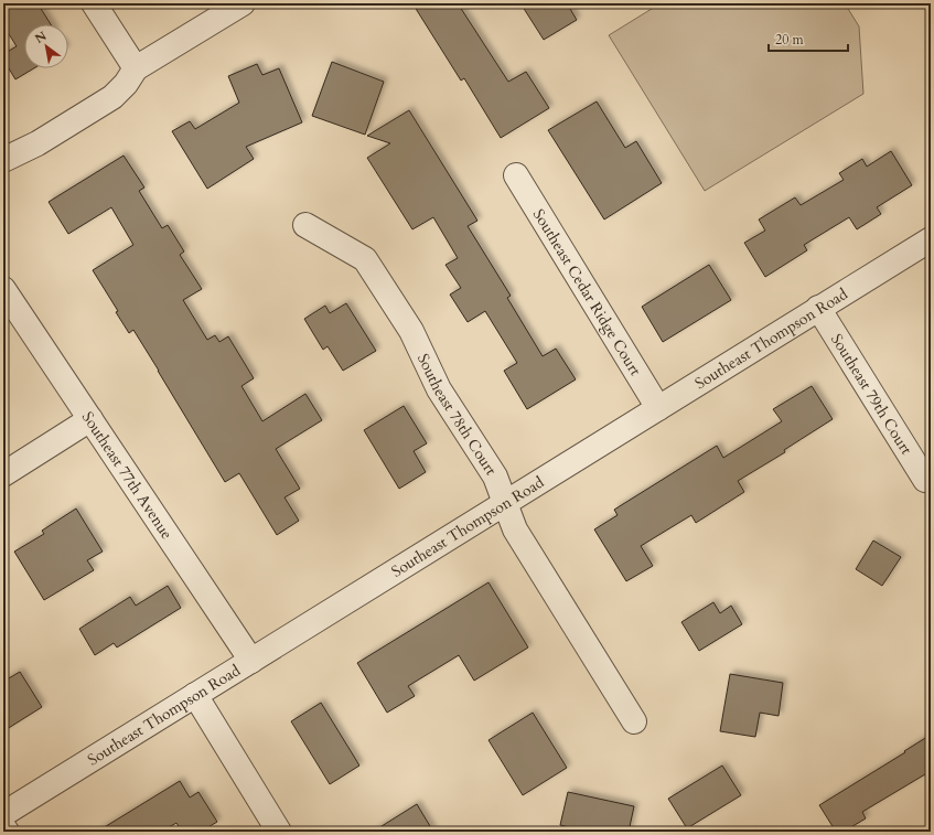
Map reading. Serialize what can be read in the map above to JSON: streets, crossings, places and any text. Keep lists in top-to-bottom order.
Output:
{
  "streets": {
    "street": [
      "Southeast Cedar Ridge Court",
      "Southeast Thompson Road",
      "Southeast 79th Court",
      "Southeast 78th Court",
      "Southeast 77th Avenue"
    ]
  },
  "crossings": [
    ["Southeast Cedar Ridge Court", "Southeast Thompson Road"],
    ["Southeast Thompson Road", "Southeast 79th Court"],
    ["Southeast Thompson Road", "Southeast 78th Court"],
    ["Southeast Thompson Road", "Southeast 77th Avenue"]
  ],
  "scale_bar": "20 m",
  "north": "top left"
}
